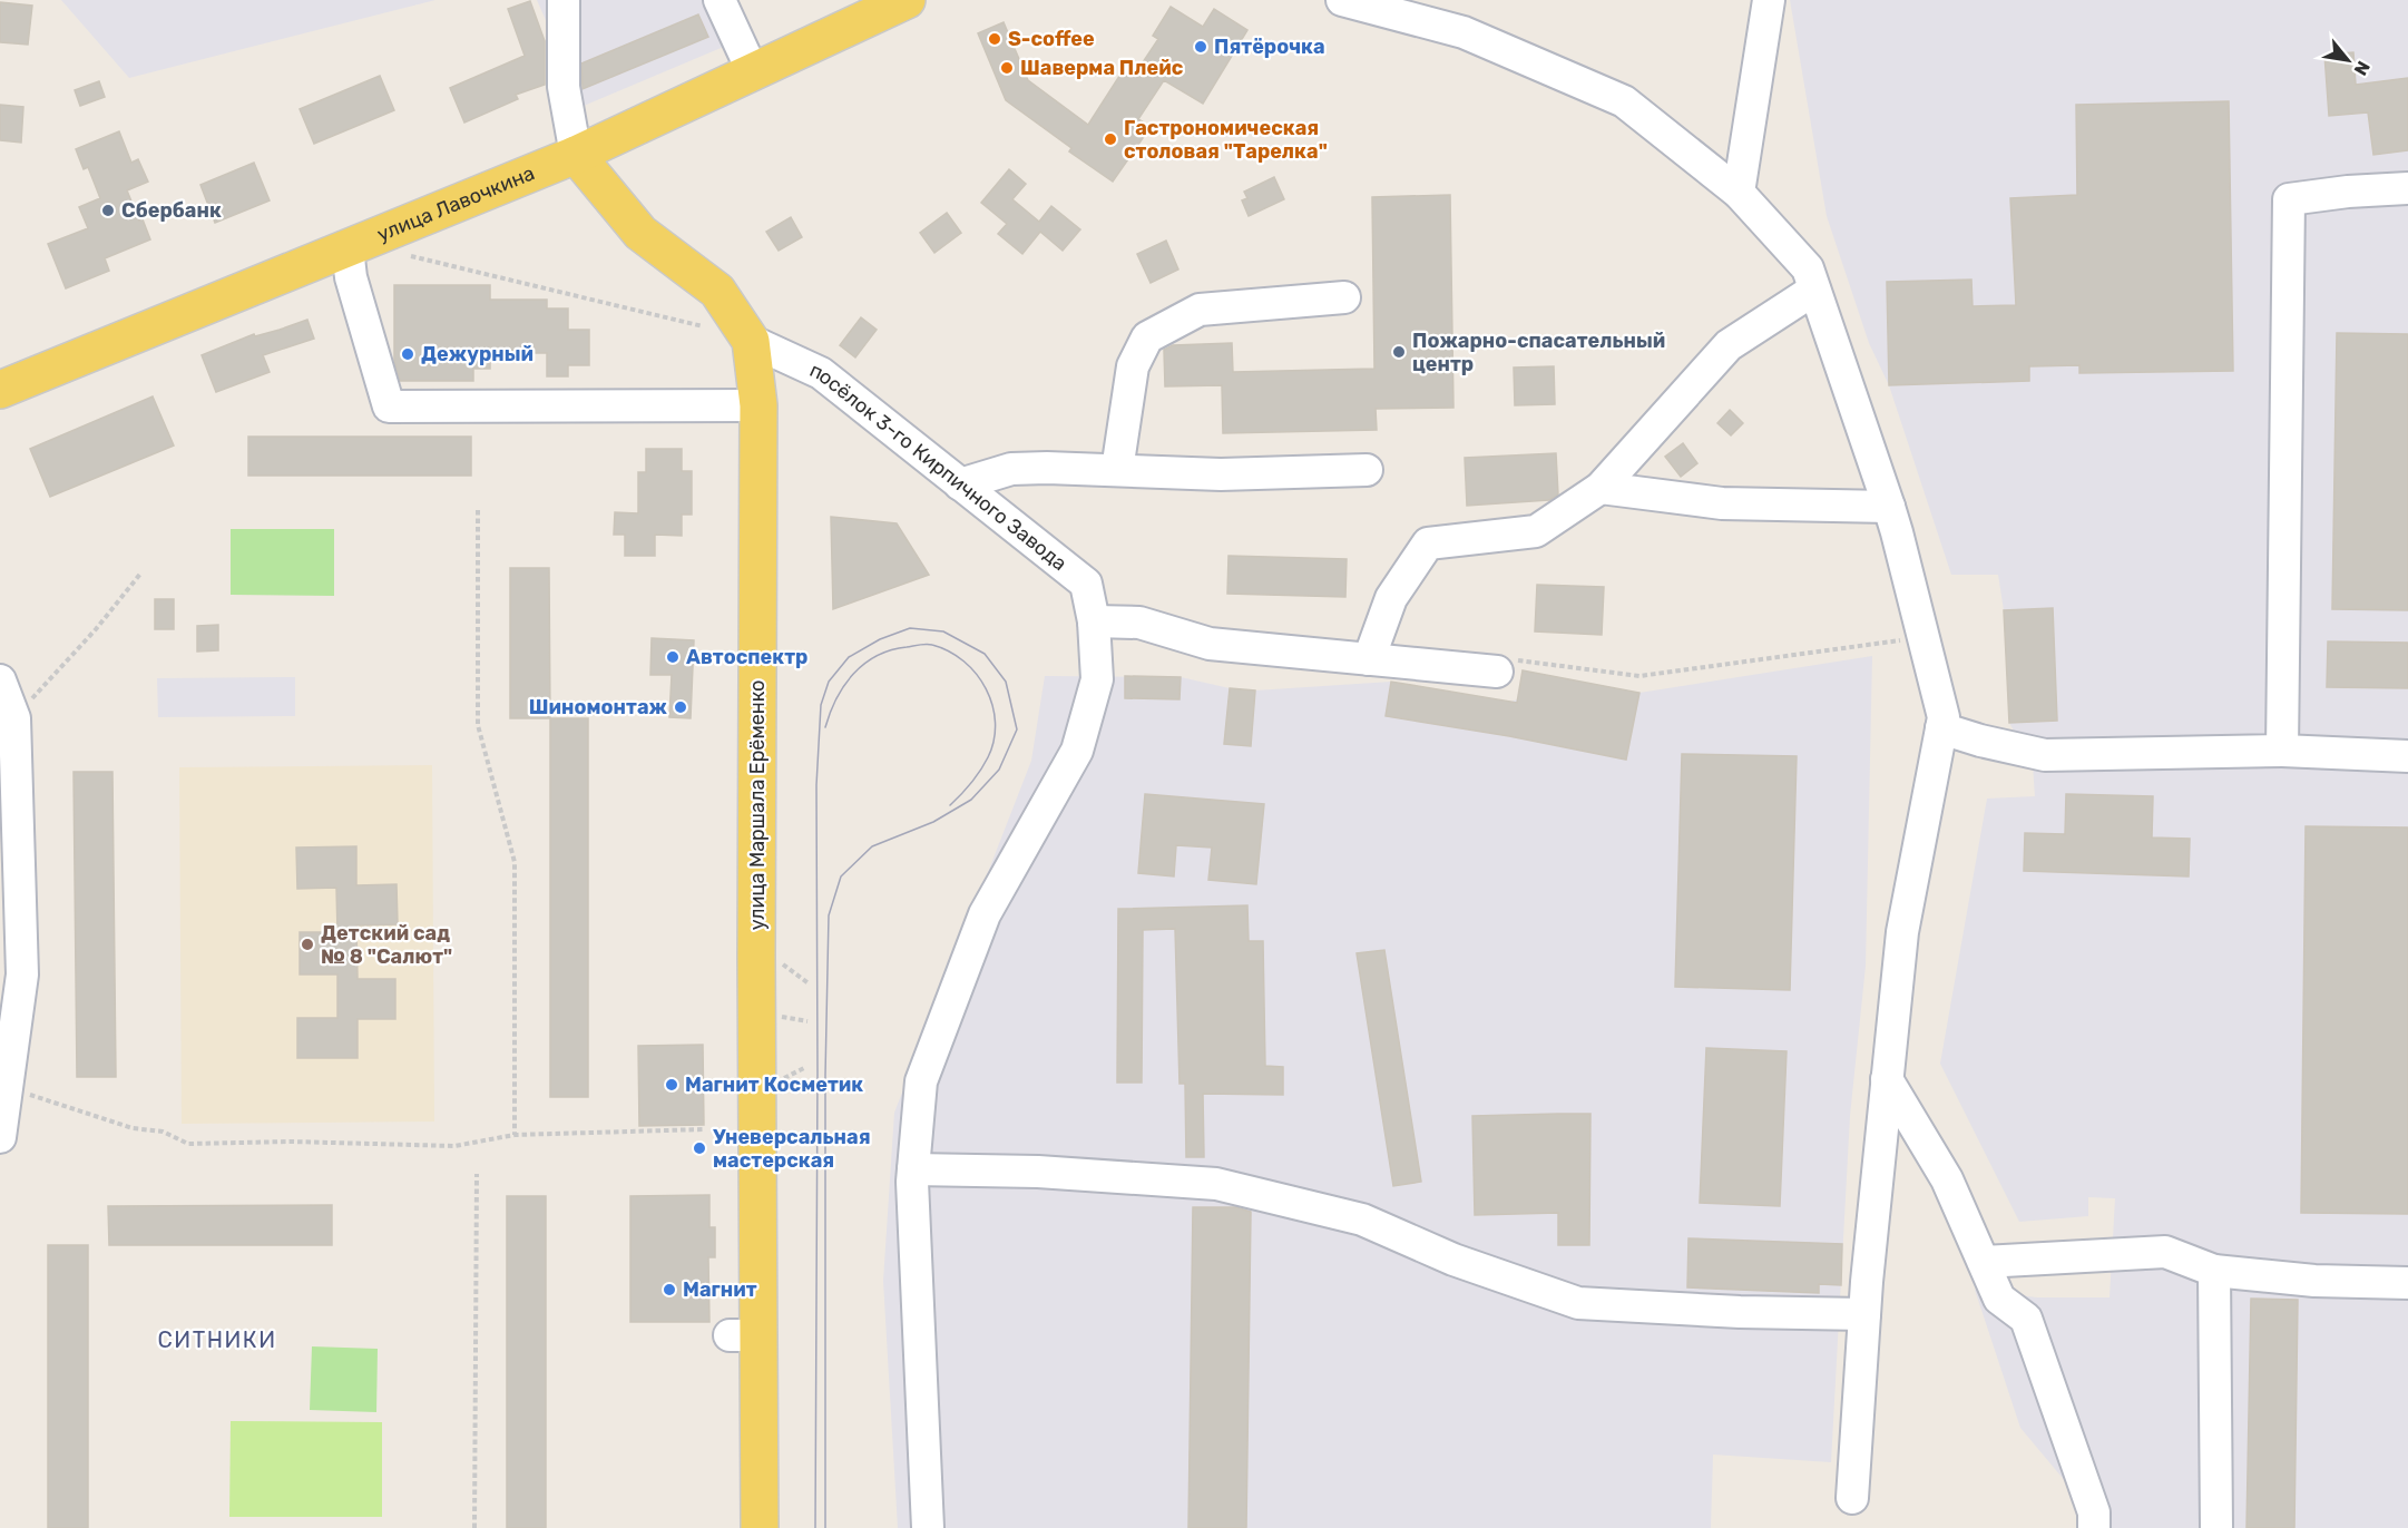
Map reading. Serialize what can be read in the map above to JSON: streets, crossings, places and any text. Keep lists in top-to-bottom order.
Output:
{
  "streets": {
    "main road": ["улица Лавочкина", "улица Маршала Ерёменко"],
    "street": ["посёлок 3-го Кирпичного Завода"]
  },
  "crossings": [
    ["улица Лавочкина", "улица Маршала Ерёменко"],
    ["посёлок 3-го Кирпичного Завода", "улица Маршала Ерёменко"]
  ],
  "districts": ["СИТНИКИ"],
  "places": [
    "S-coffee",
    "Пятёрочка",
    "Шаверма Плейс",
    "Гастрономическая столовая \"Тарелка\"",
    "Сбербанк",
    "Пожарно-спасательный центр",
    "Дежурный",
    "Автоспектр",
    "Шиномонтаж",
    "Детский сад № 8 \"Салют\"",
    "Магнит Косметик",
    "Уневерсальная мастерская",
    "Магнит"
  ],
  "north": "bottom right"
}
